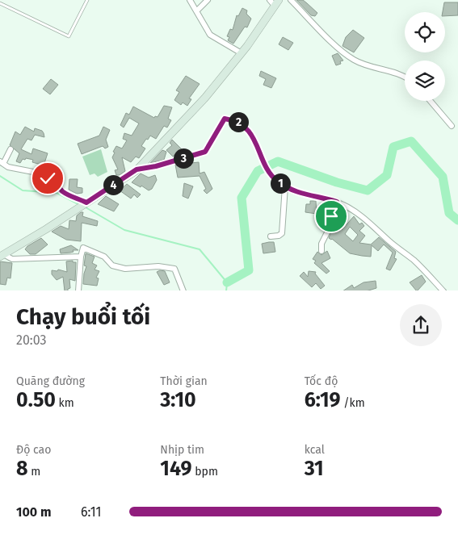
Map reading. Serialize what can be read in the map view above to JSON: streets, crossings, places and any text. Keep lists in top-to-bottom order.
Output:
{
  "page": {
    "pins": [
      "2",
      "3",
      "1",
      "4"
    ],
    "heading": ["Chạy buổi tối", "20:03"],
    "stats": [
      ["Quãng đường", "0.50 km"],
      ["Thời gian", "3:10"],
      ["Tốc độ", "6:19 /km"],
      ["Độ cao", "8 m"],
      ["Nhịp tim", "149 bpm"],
      ["kcal", "31"]
    ],
    "list": [
      {
        "name": "100 m",
        "note": "6:11"
      }
    ]
  }
}
